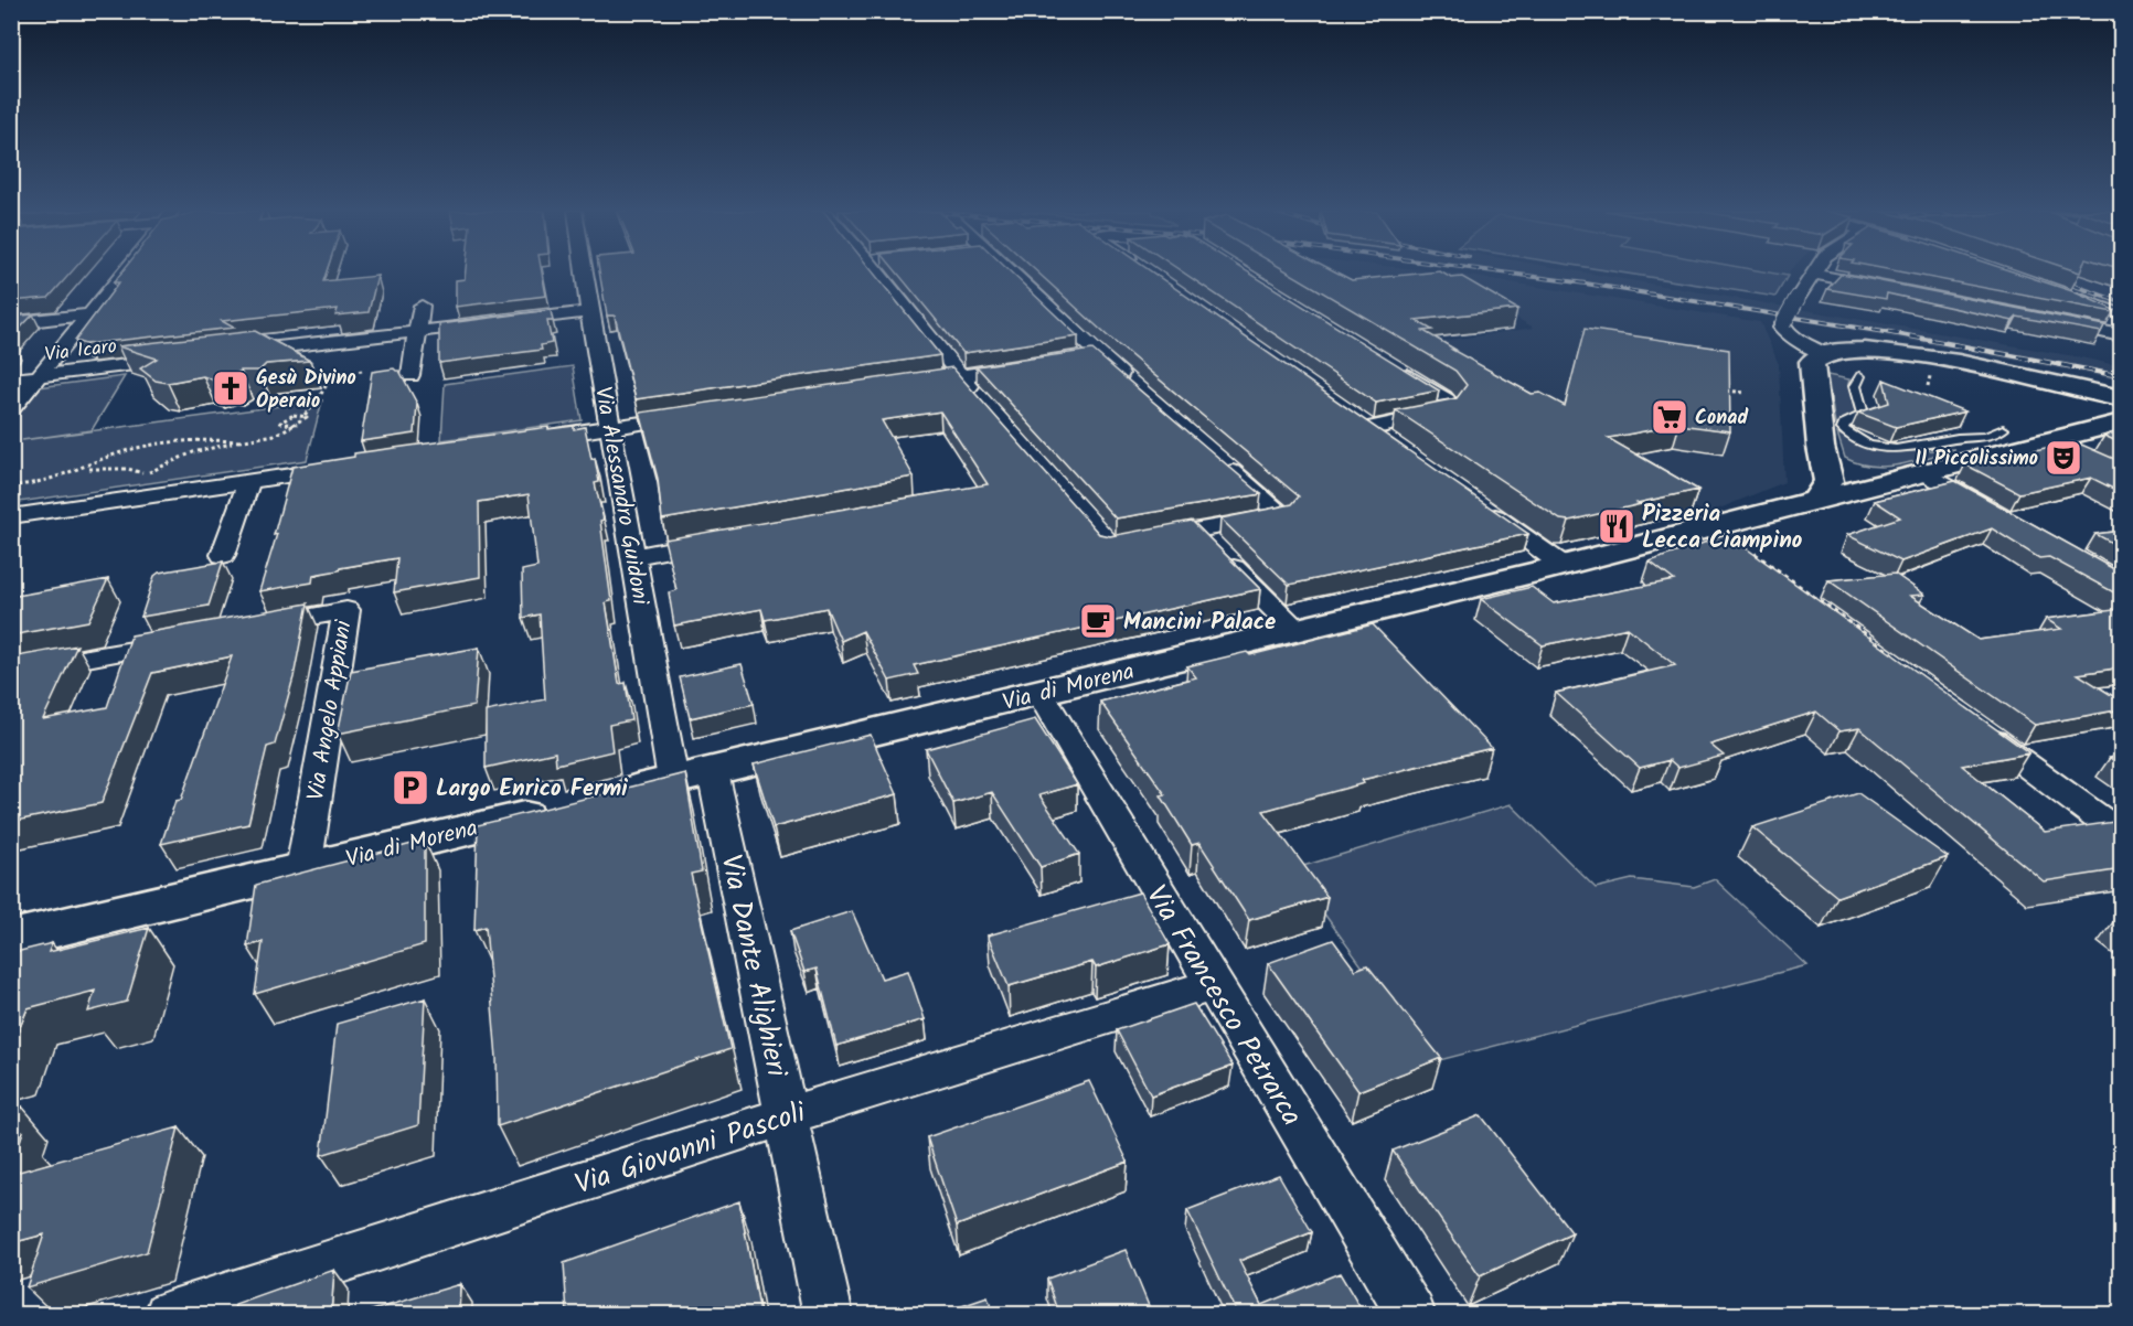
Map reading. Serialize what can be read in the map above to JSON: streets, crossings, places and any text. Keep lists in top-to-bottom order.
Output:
{
  "streets": {
    "street": [
      "Via Icaro",
      "Via Alessandro Guidoni",
      "Via di Morena",
      "Via Angelo Appiani",
      "Via Dante Alighieri",
      "Via Francesco Petrarca",
      "Via Giovanni Pascoli"
    ]
  },
  "crossings": [
    ["Via Alessandro Guidoni", "Via di Morena"],
    ["Via di Morena", "Via Angelo Appiani"],
    ["Via di Morena", "Via Dante Alighieri"],
    ["Via di Morena", "Via Francesco Petrarca"],
    ["Via Dante Alighieri", "Via Giovanni Pascoli"],
    ["Via Francesco Petrarca", "Via Giovanni Pascoli"]
  ],
  "places": {
    "church": ["Gesù Divino Operaio"],
    "supermarket": ["Conad"],
    "theatre": ["Il Piccolissimo"],
    "restaurant": ["Pizzeria Lecca Ciampino"],
    "cafe": ["Mancini Palace"],
    "parking": ["Largo Enrico Fermi"]
  }
}
